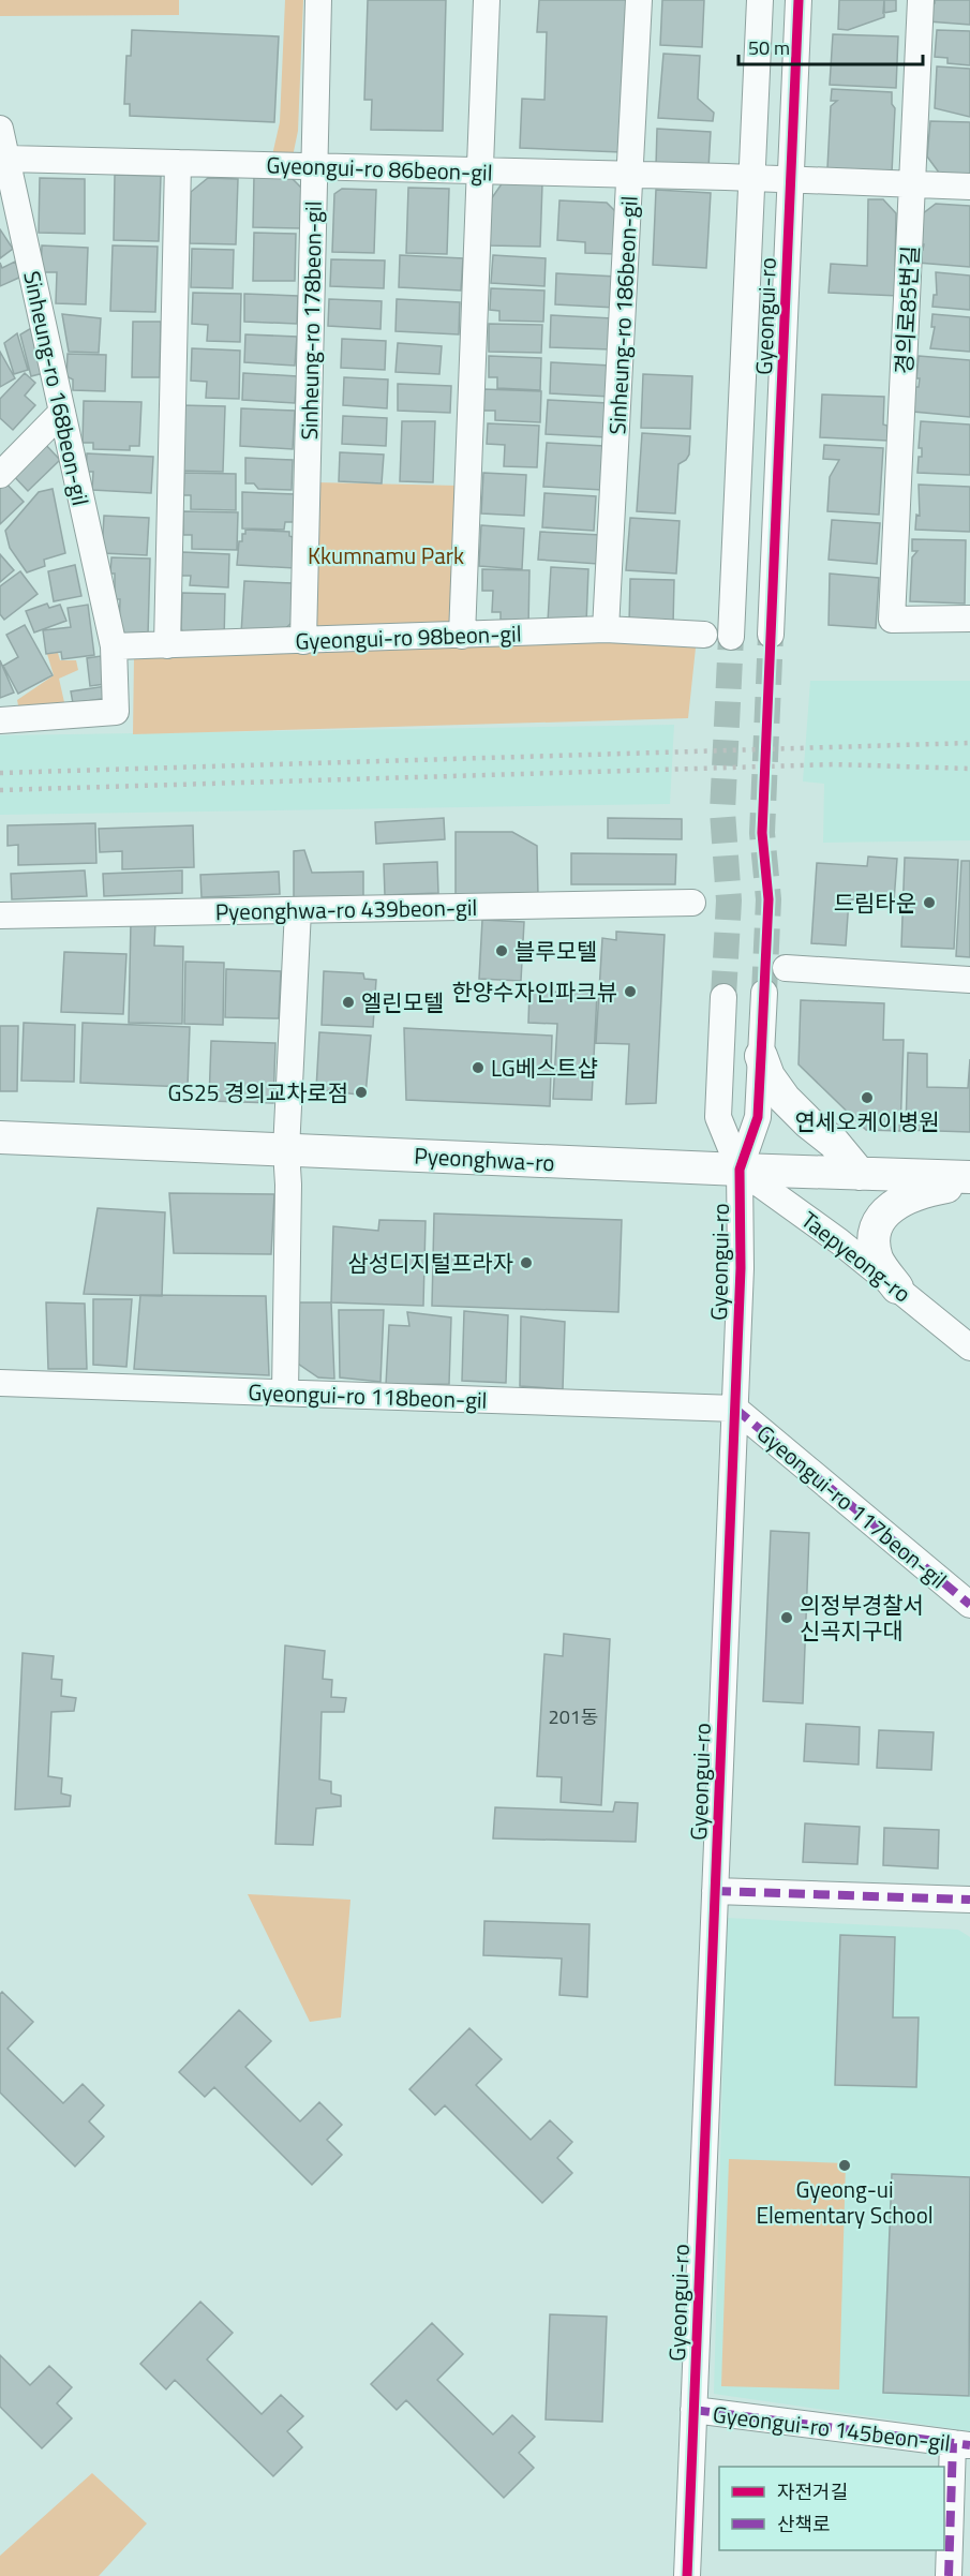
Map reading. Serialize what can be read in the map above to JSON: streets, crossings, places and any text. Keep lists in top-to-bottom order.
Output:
{
  "streets": {
    "main road": ["Pyeonghwa-ro"],
    "street": [
      "Gyeongui-ro 86beon-gil",
      "경의로85번길",
      "Sinheung-ro 186beon-gil",
      "Gyeongui-ro",
      "Sinheung-ro 178beon-gil",
      "Sinheung-ro 168beon-gil",
      "Gyeongui-ro 98beon-gil",
      "Pyeonghwa-ro 439beon-gil",
      "Taepyeong-ro",
      "Gyeongui-ro 118beon-gil",
      "Gyeongui-ro 117beon-gil",
      "Gyeongui-ro 145beon-gil"
    ]
  },
  "crossings": [
    ["Gyeongui-ro 86beon-gil", "경의로85번길"],
    ["Gyeongui-ro 86beon-gil", "Sinheung-ro 186beon-gil"],
    ["Gyeongui-ro 86beon-gil", "Gyeongui-ro"],
    ["Gyeongui-ro 86beon-gil", "Sinheung-ro 178beon-gil"],
    ["Gyeongui-ro 86beon-gil", "Sinheung-ro 168beon-gil"],
    ["Sinheung-ro 186beon-gil", "Gyeongui-ro 98beon-gil"],
    ["Gyeongui-ro", "Pyeonghwa-ro"],
    ["Gyeongui-ro", "Taepyeong-ro"],
    ["Gyeongui-ro", "Gyeongui-ro 118beon-gil"],
    ["Gyeongui-ro", "Gyeongui-ro 117beon-gil"],
    ["Gyeongui-ro", "Gyeongui-ro 145beon-gil"],
    ["Sinheung-ro 178beon-gil", "Gyeongui-ro 98beon-gil"],
    ["Sinheung-ro 168beon-gil", "Gyeongui-ro 98beon-gil"],
    ["Pyeonghwa-ro", "Taepyeong-ro"],
    ["Gyeongui-ro 118beon-gil", "Gyeongui-ro 117beon-gil"]
  ],
  "parks": ["Kkumnamu Park"],
  "places": [
    "드림타운",
    "블루모텔",
    "한양수자인파크뷰",
    "엘린모텔",
    "LG베스트샵",
    "GS25 경의교차로점",
    "연세오케이병원",
    "삼성디지털프라자",
    "의정부경찰서 신곡지구대",
    "Gyeong-ui Elementary School"
  ],
  "house_numbers": ["201동"],
  "legend": ["자전거길", "산책로"],
  "scale_bar": "50 m"
}
